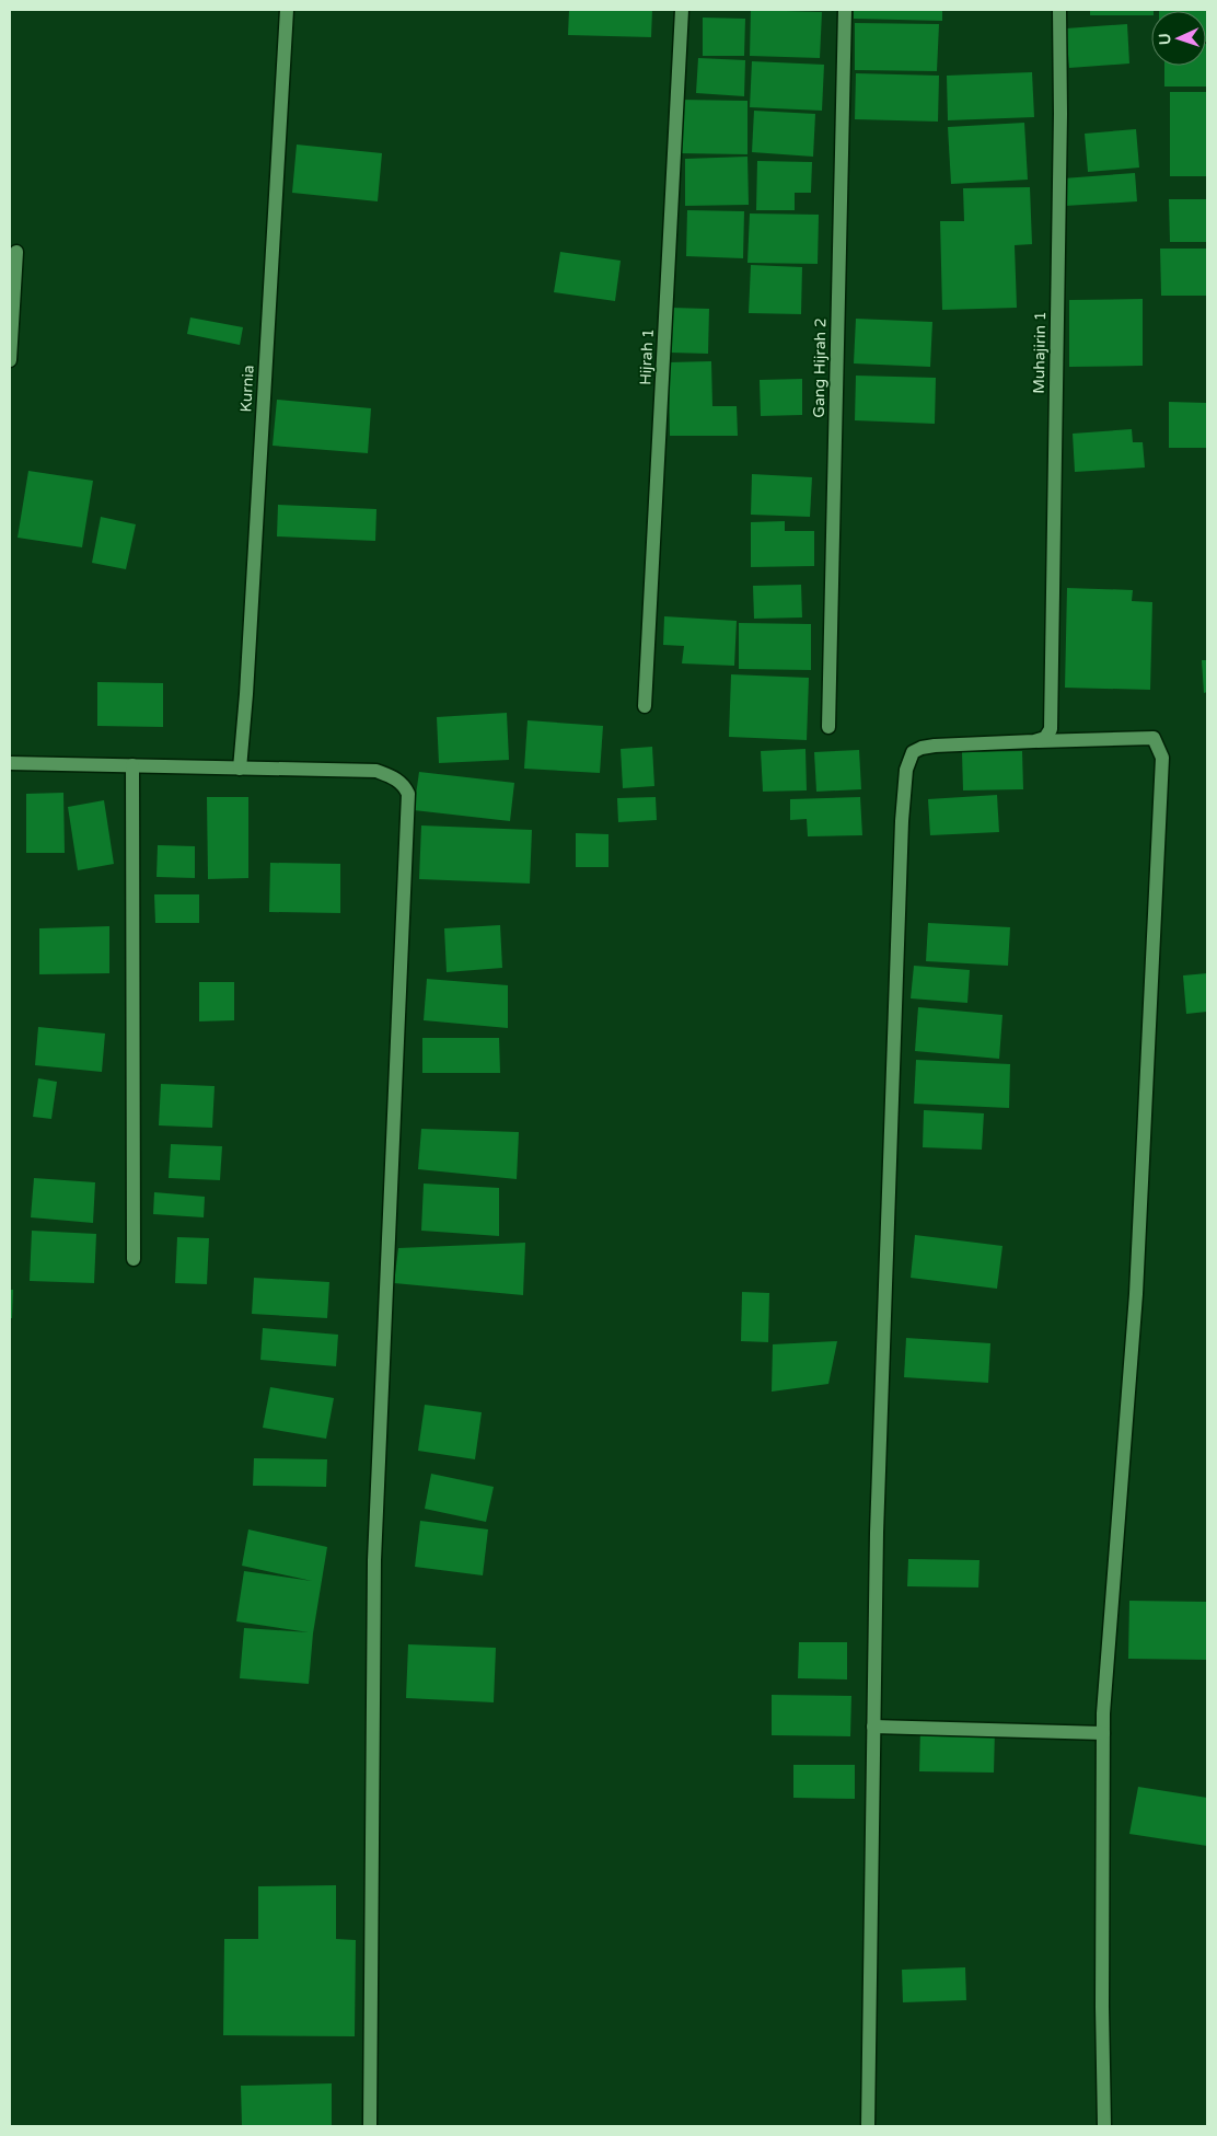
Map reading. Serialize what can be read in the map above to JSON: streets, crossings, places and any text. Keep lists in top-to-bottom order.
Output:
{
  "streets": {
    "street": [
      "Muhajirin 1",
      "Hijrah 1",
      "Gang Hijrah 2",
      "Kurnia"
    ]
  },
  "north": "left"
}
